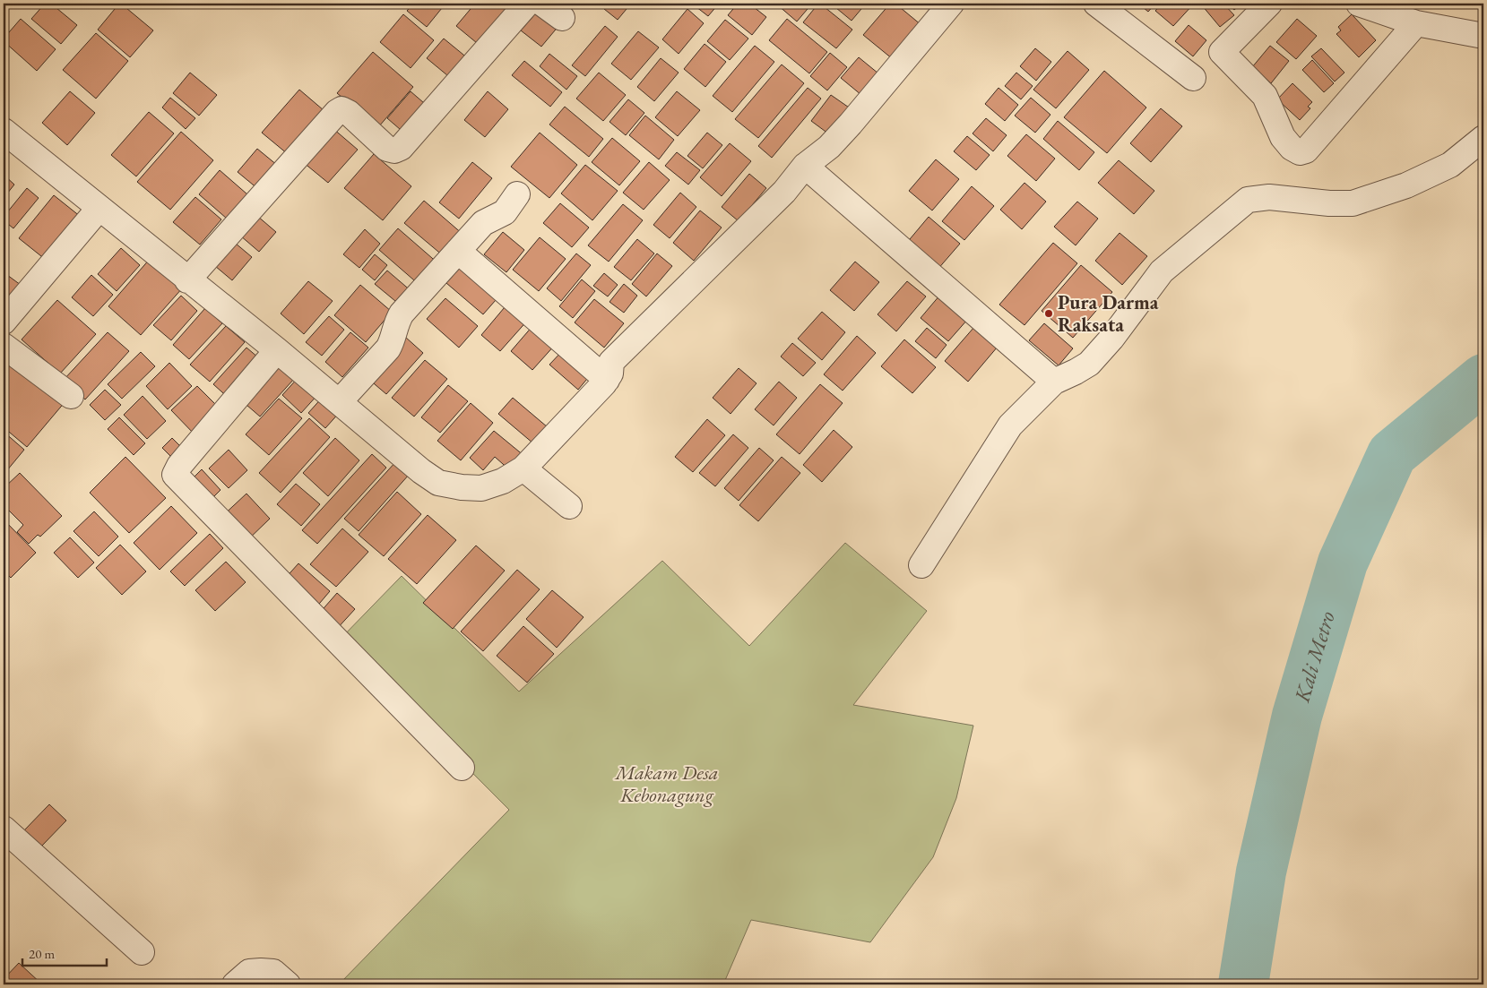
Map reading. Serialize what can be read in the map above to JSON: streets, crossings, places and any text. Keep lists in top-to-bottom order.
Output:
{
  "water": ["Kali Metro"],
  "parks": ["Makam Desa Kebonagung"],
  "places": ["Pura Darma Raksata"],
  "scale_bar": "20 m"
}
